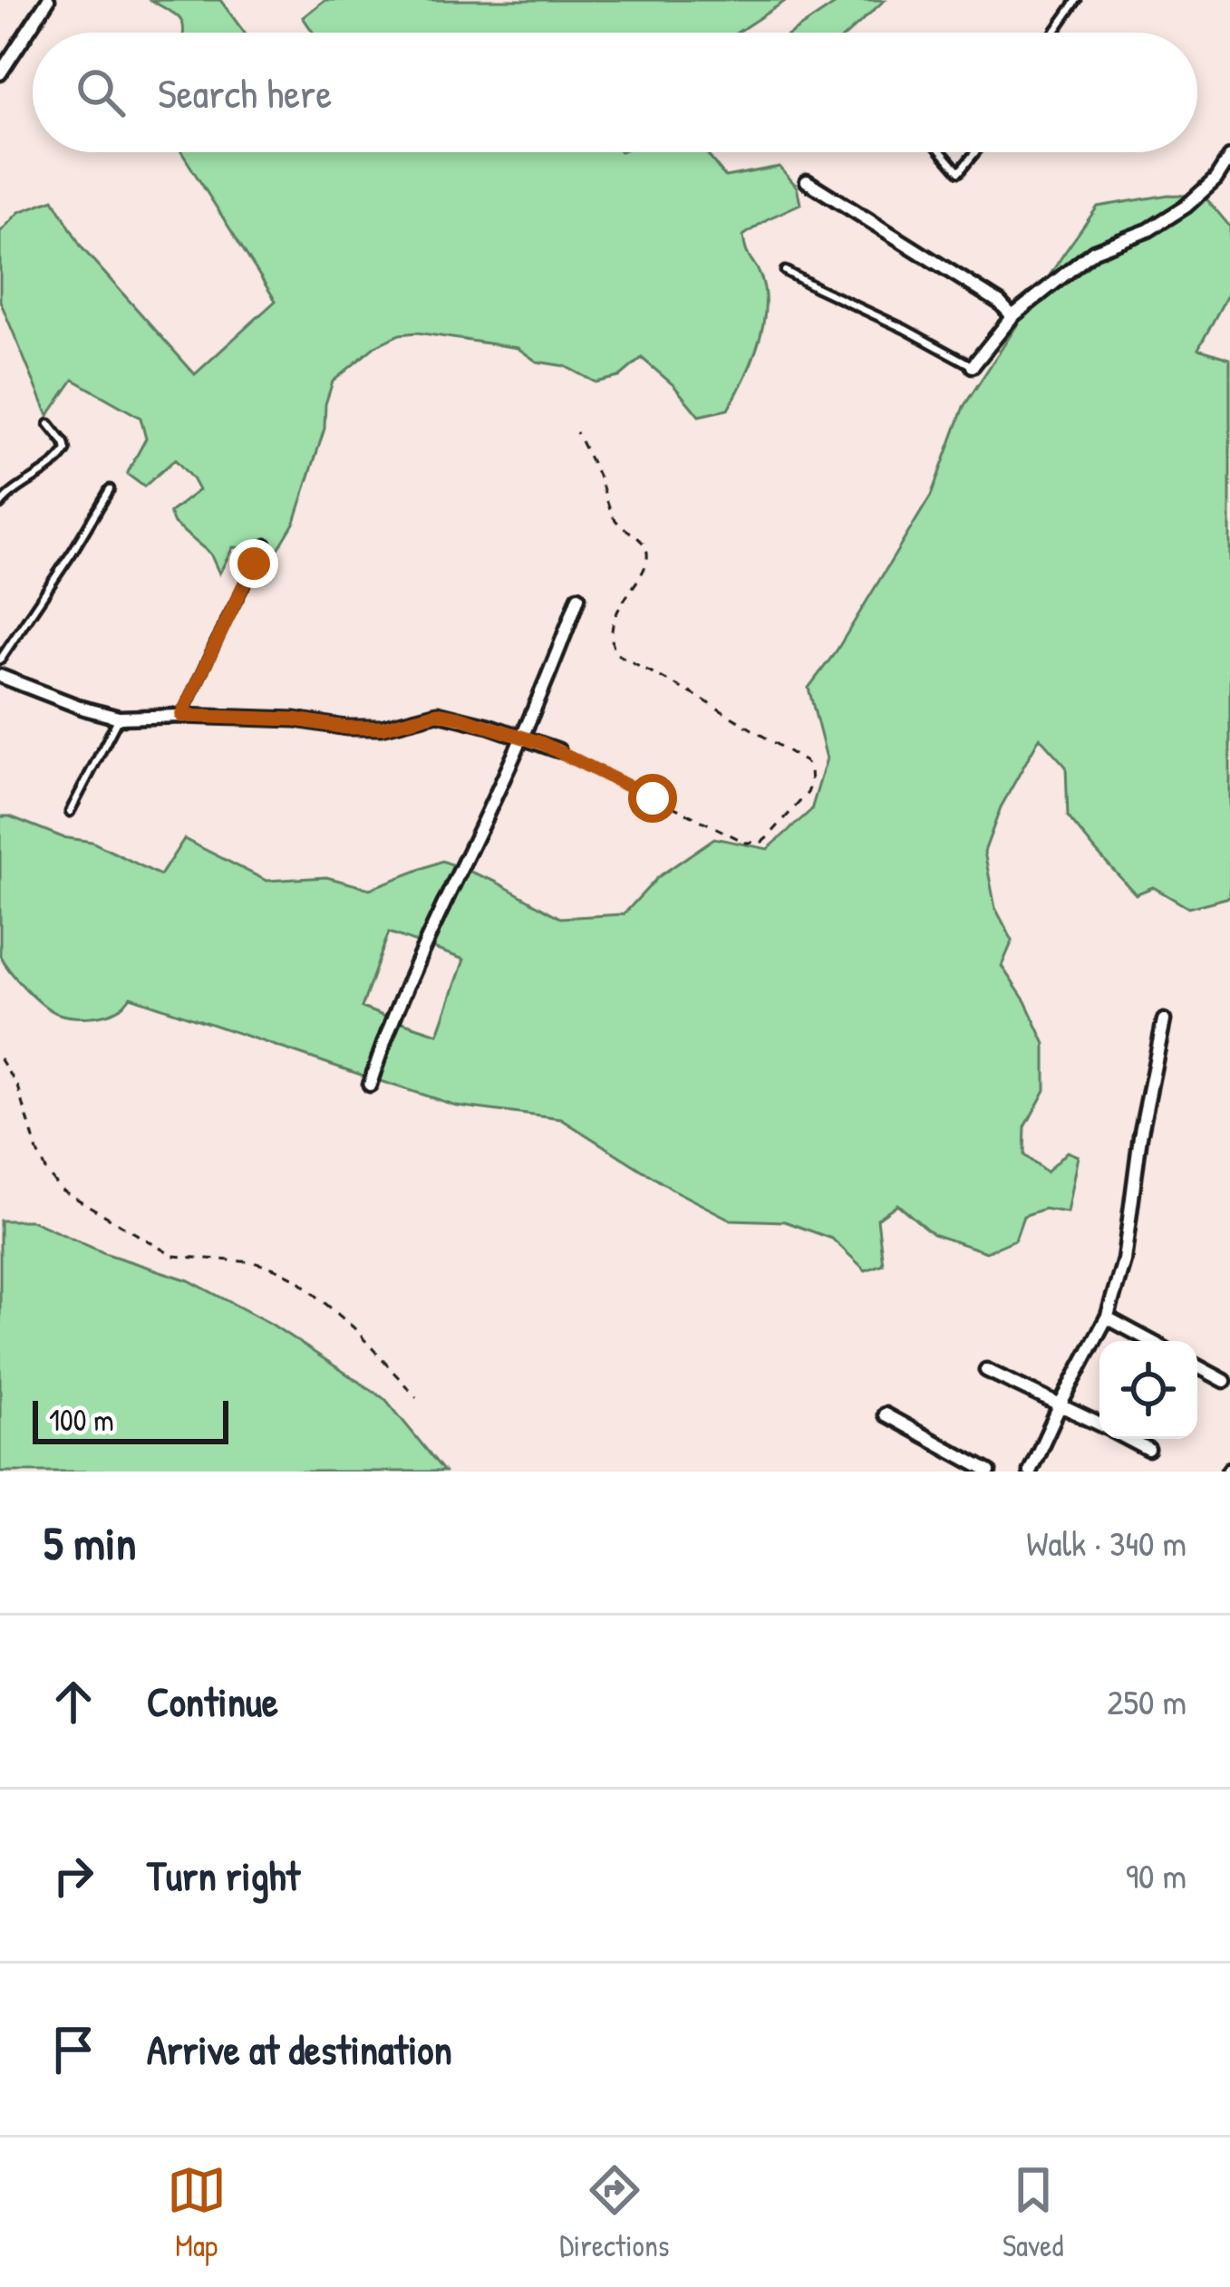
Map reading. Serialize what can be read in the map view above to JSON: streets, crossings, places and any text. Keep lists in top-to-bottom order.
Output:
{
  "scale_bar": "100 m",
  "page": {
    "search": "Search here",
    "scale": "100 m",
    "heading": ["5 min", "Walk · 340 m"],
    "list": [
      ["Continue", "250 m"],
      ["Turn right", "90 m"],
      "Arrive at destination"
    ],
    "nav": ["Map", "Directions", "Saved"]
  }
}
